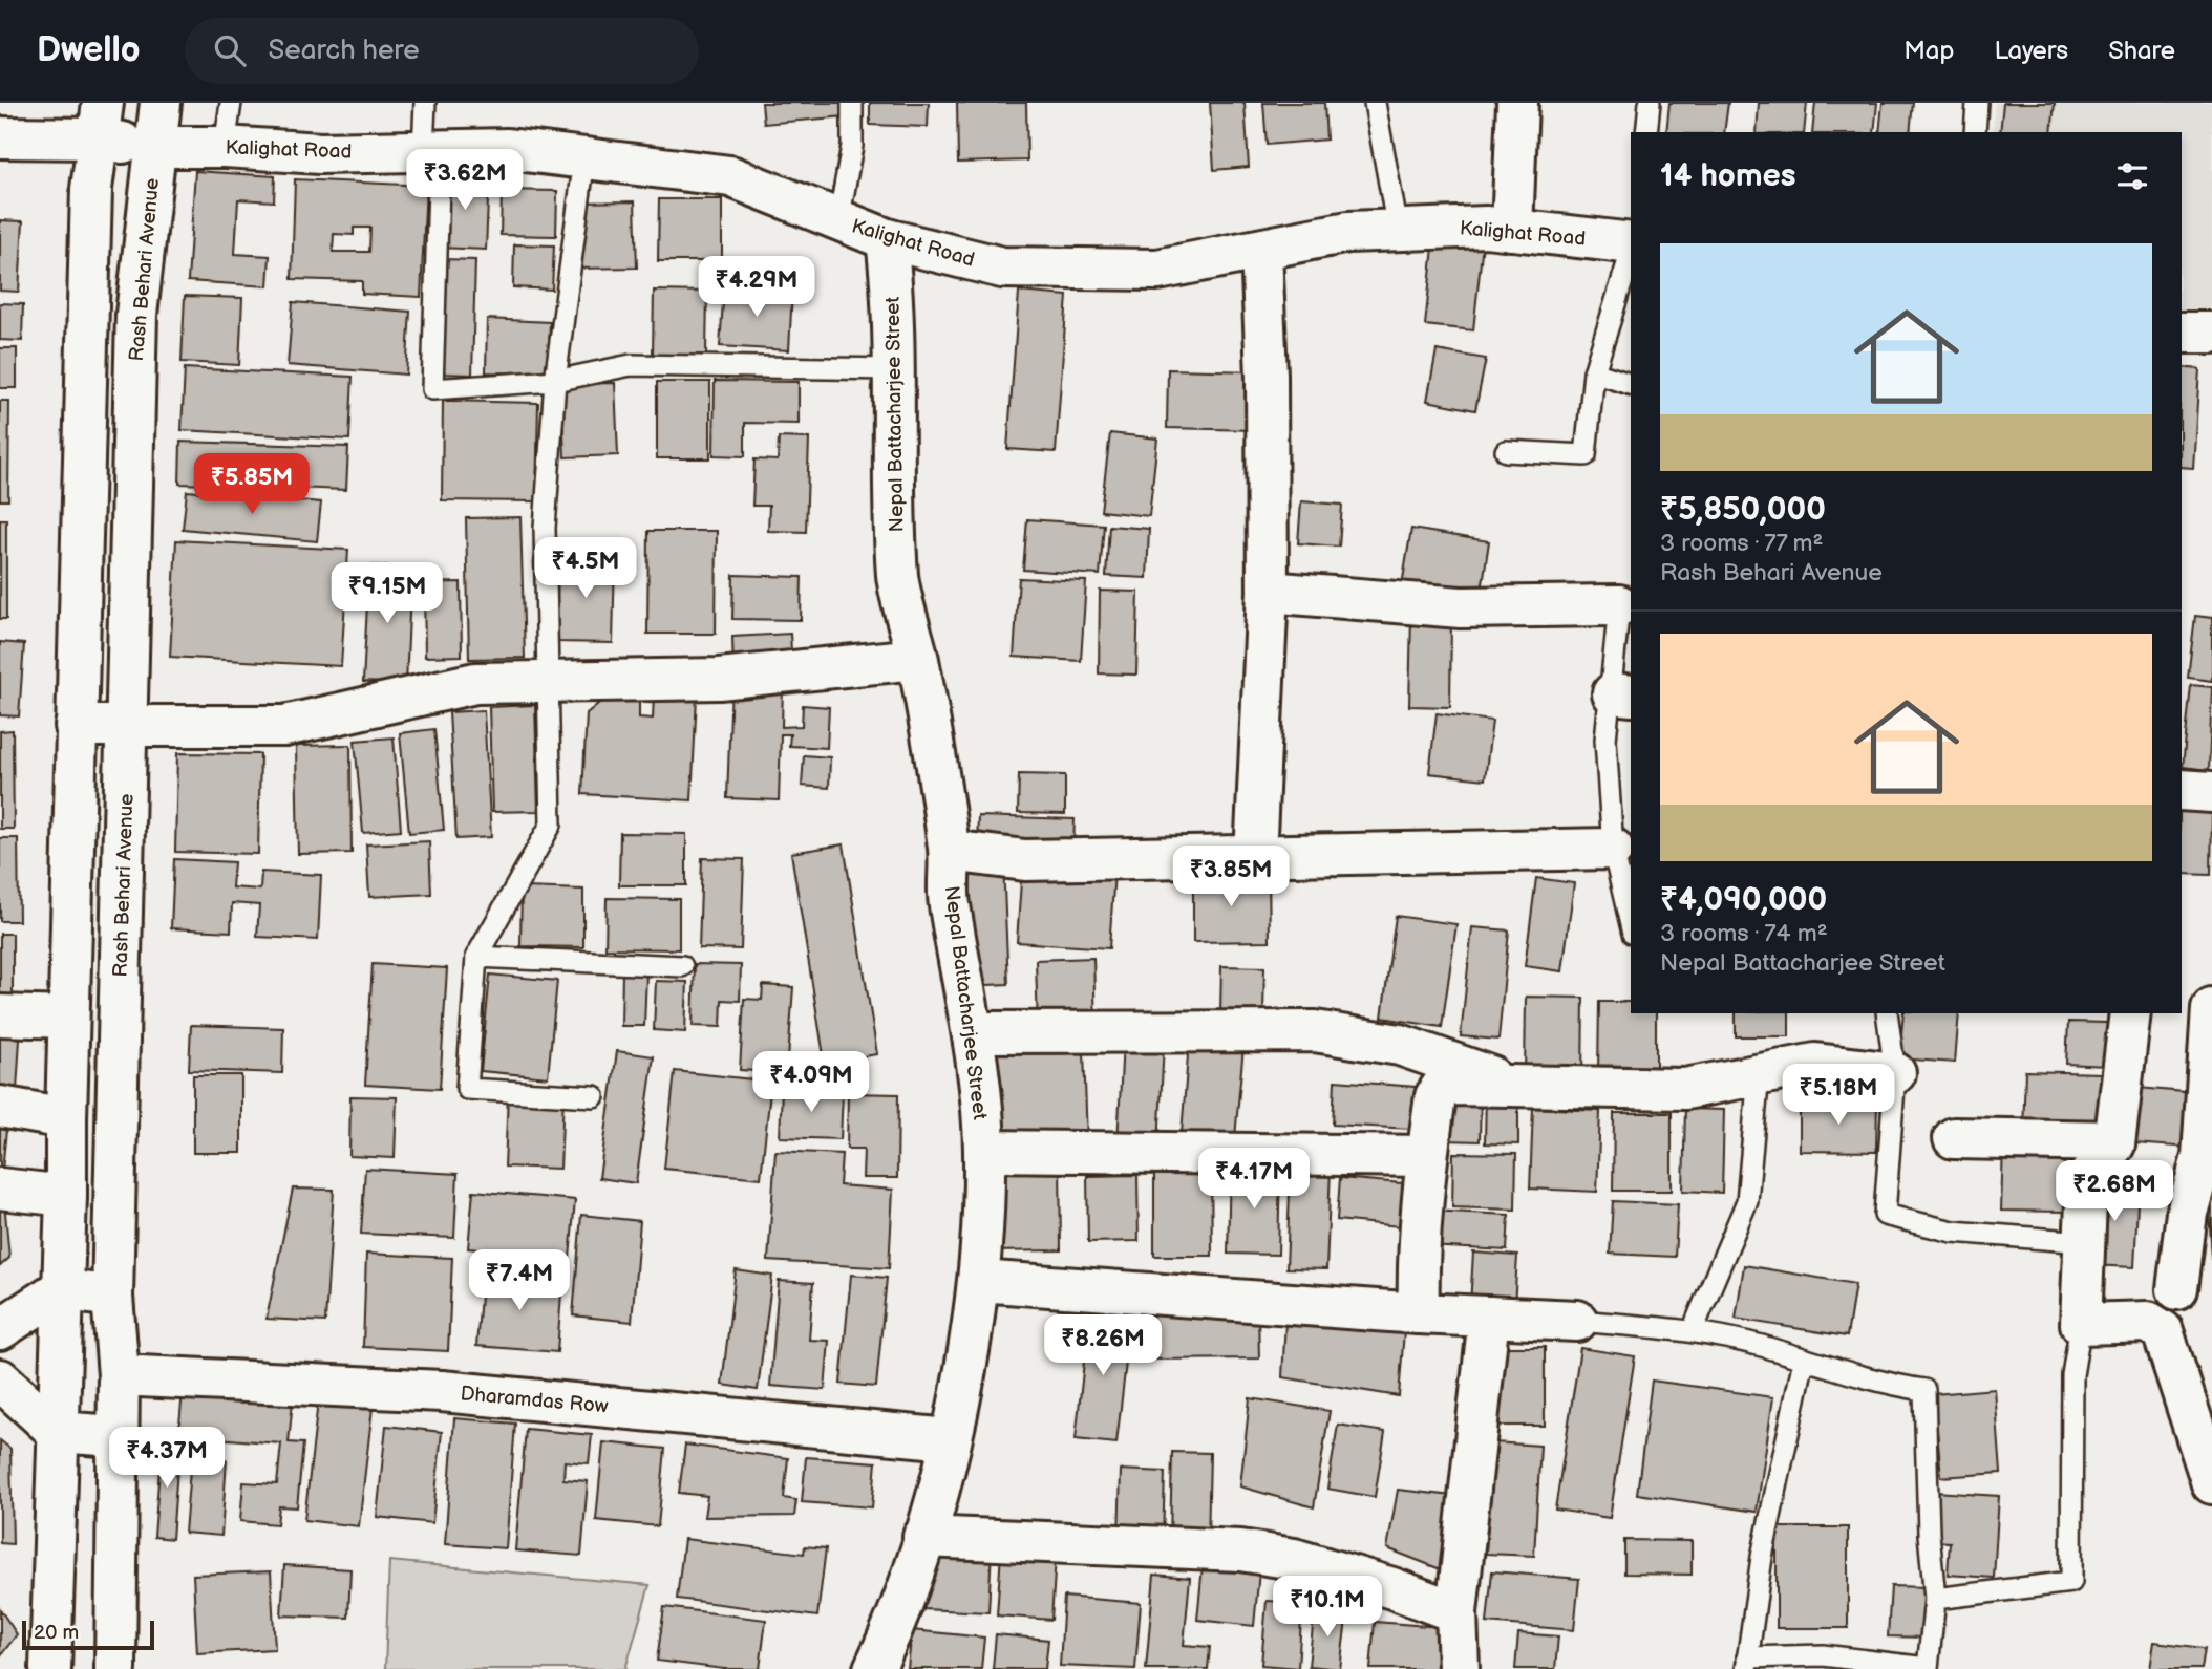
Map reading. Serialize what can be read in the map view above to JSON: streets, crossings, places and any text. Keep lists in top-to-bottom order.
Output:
{
  "streets": {
    "street": [
      "Kalighat Road",
      "Rash Behari Avenue",
      "Nepal Battacharjee Street",
      "Dharamdas Row"
    ]
  },
  "crossings": [
    ["Kalighat Road", "Rash Behari Avenue"],
    ["Kalighat Road", "Nepal Battacharjee Street"],
    ["Rash Behari Avenue", "Dharamdas Row"],
    ["Nepal Battacharjee Street", "Dharamdas Row"]
  ],
  "scale_bar": "20 m",
  "page": {
    "header": "Dwello",
    "search": "Search here",
    "nav": ["Map", "Layers", "Share"],
    "heading": "14 homes",
    "price": [
      "₹3.62M",
      "₹4.29M",
      "₹5.85M",
      "₹4.5M",
      "₹9.15M",
      "₹3.85M",
      "₹4.09M",
      "₹5.18M",
      "₹4.17M",
      "₹2.68M",
      "₹7.4M",
      "₹8.26M",
      "₹4.37M",
      "₹10.1M"
    ],
    "list": [
      {
        "name": "₹5,850,000",
        "note": "3 rooms · 77 m² · Rash Behari Avenue"
      },
      {
        "name": "₹4,090,000",
        "note": "3 rooms · 74 m² · Nepal Battacharjee Street"
      }
    ],
    "scale": "20 m"
  }
}
